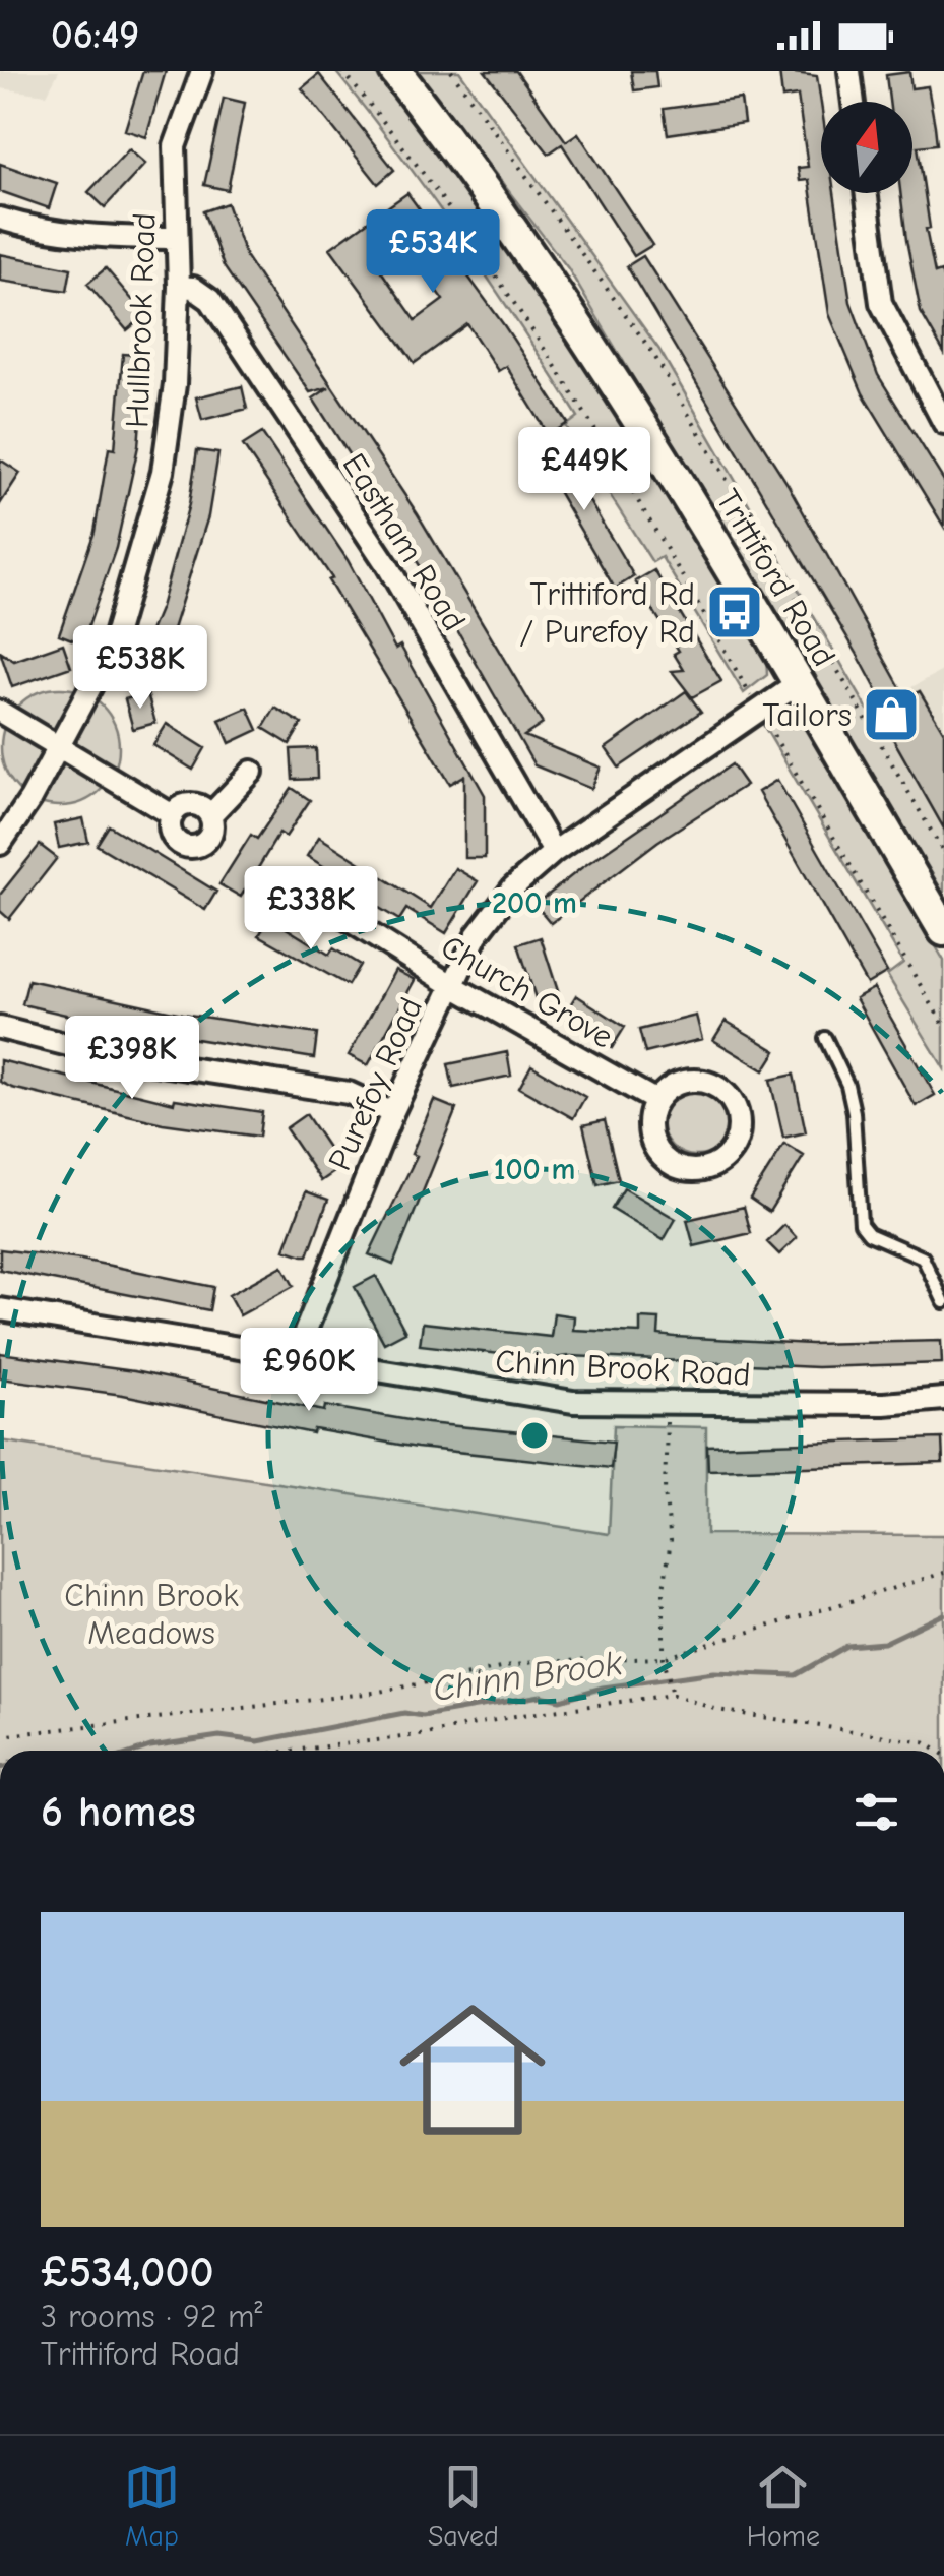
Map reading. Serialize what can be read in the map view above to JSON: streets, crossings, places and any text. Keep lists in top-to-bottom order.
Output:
{
  "streets": {
    "street": [
      "Hullbrook Road",
      "Eastham Road",
      "Trittiford Road",
      "Church Grove",
      "Purefoy Road",
      "Chinn Brook Road"
    ]
  },
  "crossings": [
    ["Hullbrook Road", "Eastham Road"],
    ["Eastham Road", "Purefoy Road"],
    ["Trittiford Road", "Purefoy Road"],
    ["Church Grove", "Purefoy Road"],
    ["Purefoy Road", "Chinn Brook Road"]
  ],
  "water": ["Chinn Brook"],
  "parks": ["Chinn Brook Meadows"],
  "places": {
    "bus stop": ["Trittiford Rd / Purefoy Rd"],
    "shop": ["Tailors"]
  },
  "north": "top",
  "page": {
    "status": "06:49",
    "price": [
      "£534K",
      "£449K",
      "£538K",
      "£338K",
      "£398K",
      "£960K"
    ],
    "heading": "6 homes",
    "list": [
      {
        "name": "£534,000",
        "note": "3 rooms · 92 m² · Trittiford Road"
      }
    ],
    "tabs": ["Map", "Saved", "Home"]
  },
  "rings": ["200 m", "100 m"]
}
